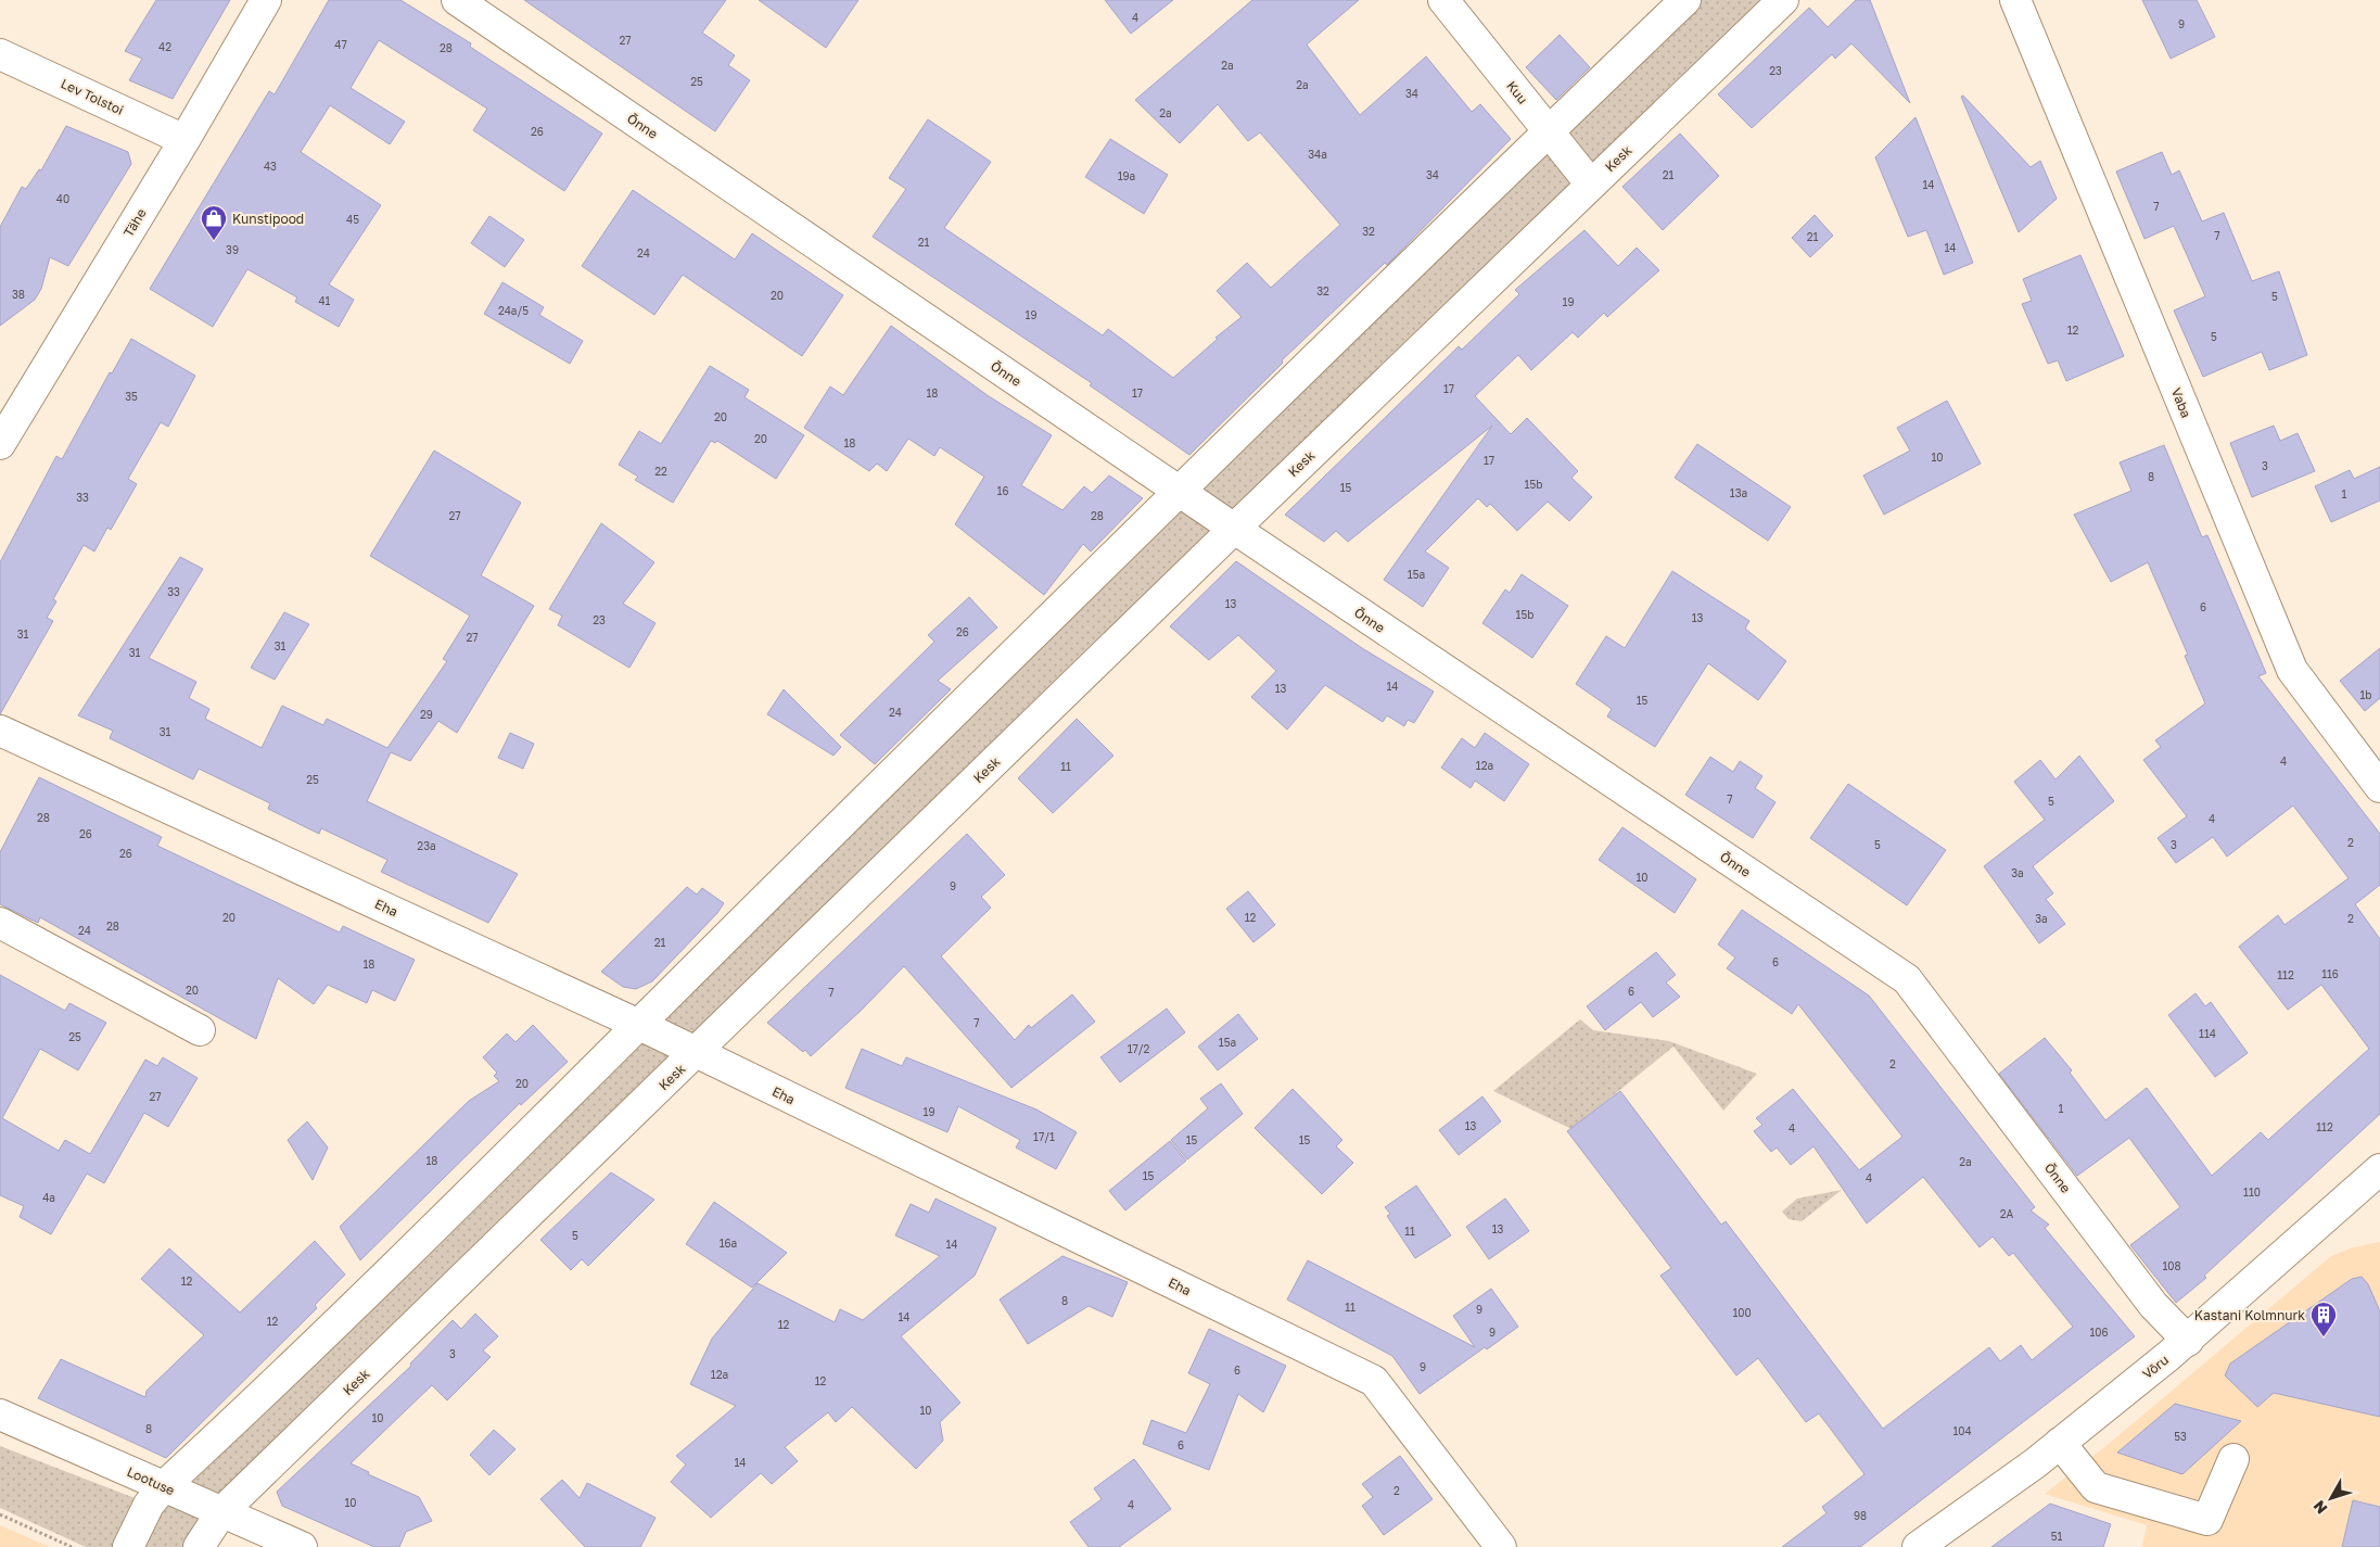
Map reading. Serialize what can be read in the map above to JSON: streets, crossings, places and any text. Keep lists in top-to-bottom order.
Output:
{
  "streets": {
    "street": [
      "Kuu",
      "Lev Tolstoi",
      "Õnne",
      "Kesk",
      "Tähe",
      "Vaba",
      "Eha",
      "Võru",
      "Lootuse"
    ]
  },
  "crossings": [
    ["Kuu", "Kesk"],
    ["Lev Tolstoi", "Tähe"],
    ["Õnne", "Kesk"],
    ["Õnne", "Võru"],
    ["Kesk", "Eha"],
    ["Kesk", "Lootuse"]
  ],
  "places": {
    "shop": ["Kunstipood"],
    "building": ["Kastani Kolmnurk"]
  },
  "house_numbers": [
    "4",
    "9",
    "27",
    "47",
    "42",
    "28",
    "2a",
    "23",
    "25",
    "2a",
    "34",
    "2a",
    "26",
    "34a",
    "43",
    "34",
    "21",
    "19a",
    "14",
    "40",
    "7",
    "45",
    "32",
    "7",
    "21",
    "21",
    "14",
    "39",
    "24",
    "32",
    "38",
    "20",
    "5",
    "41",
    "19",
    "24a/5",
    "19",
    "12",
    "5",
    "17",
    "18",
    "17",
    "35",
    "20",
    "20",
    "18",
    "10",
    "17",
    "3",
    "22",
    "8",
    "15b",
    "15",
    "16",
    "13a",
    "1",
    "33",
    "27",
    "28",
    "15a",
    "33",
    "13",
    "6",
    "15b",
    "13",
    "23",
    "26",
    "31",
    "27",
    "31",
    "31",
    "14",
    "13",
    "1b",
    "15",
    "24",
    "29",
    "31",
    "4",
    "12a",
    "11",
    "25",
    "7",
    "5",
    "28",
    "4",
    "26",
    "2",
    "5",
    "3",
    "23a",
    "26",
    "3a",
    "10",
    "9",
    "20",
    "12",
    "3a",
    "2",
    "28",
    "24",
    "21",
    "6",
    "18",
    "116",
    "112",
    "20",
    "6",
    "7",
    "7",
    "114",
    "25",
    "15a",
    "17/2",
    "2",
    "20",
    "27",
    "1",
    "19",
    "13",
    "112",
    "4",
    "17/1",
    "15",
    "15",
    "18",
    "2a",
    "15",
    "4",
    "110",
    "4a",
    "2A",
    "13",
    "11",
    "5",
    "16a",
    "14",
    "108",
    "12",
    "8",
    "11",
    "9",
    "100",
    "14",
    "12",
    "12",
    "9",
    "106",
    "3",
    "9",
    "6",
    "12a",
    "12",
    "10",
    "10",
    "8",
    "104",
    "53",
    "6",
    "14",
    "2",
    "10",
    "4",
    "98",
    "51"
  ],
  "north": "bottom left"
}
